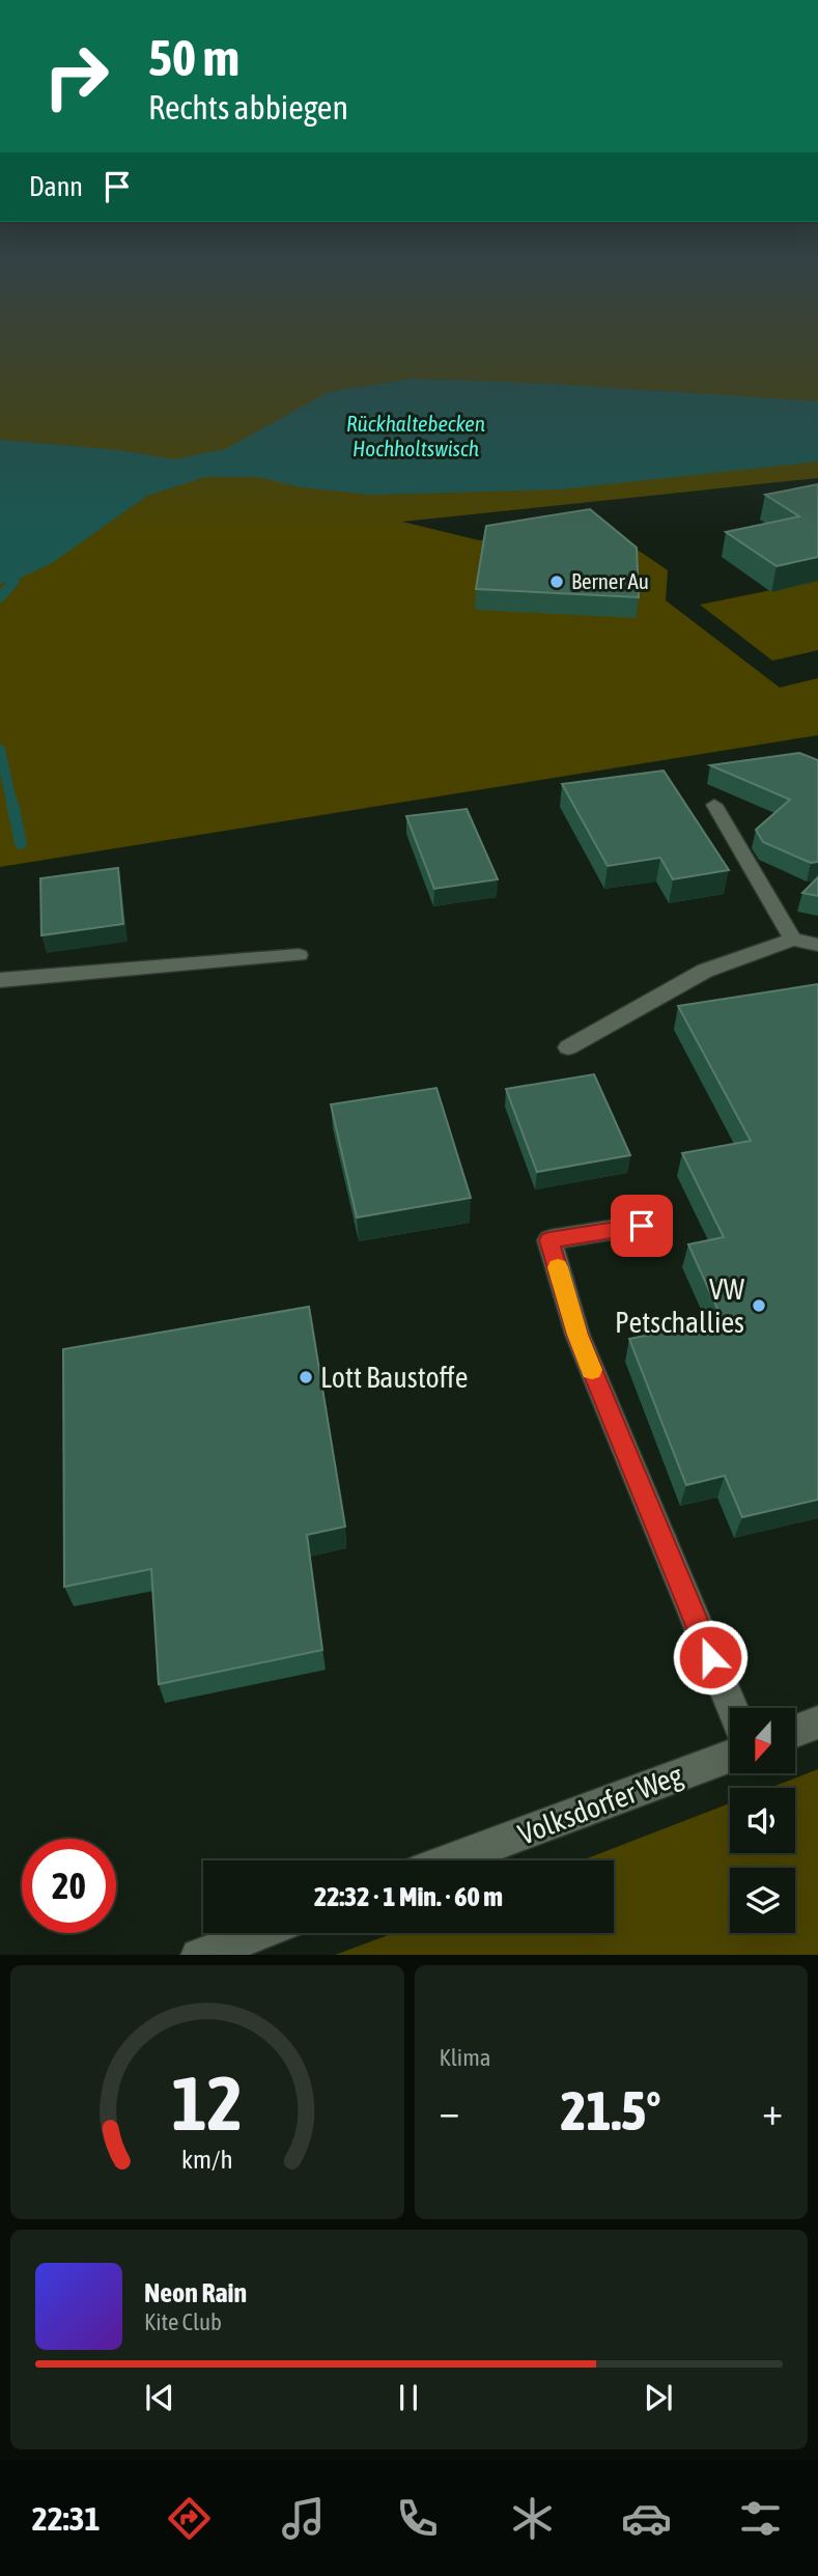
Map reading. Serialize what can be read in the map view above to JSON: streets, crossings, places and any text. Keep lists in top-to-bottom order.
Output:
{
  "streets": {
    "street": ["Volksdorfer Weg"]
  },
  "water": ["Rückhaltebecken Hochholtswisch"],
  "places": ["Berner Au", "VW Petschallies", "Lott Baustoffe"],
  "north": "bottom",
  "page": {
    "turn": ["50 m", "Rechts abbiegen"],
    "then": "Dann",
    "limit": "20",
    "trip": "22:32 · 1 Min. · 60 m",
    "tile": "Klima",
    "heat": ["−", "21.5°", "+"],
    "song": ["Neon Rain", "Kite Club"],
    "tabs": "22:31",
    "gauge": ["12", "km/h"]
  }
}
